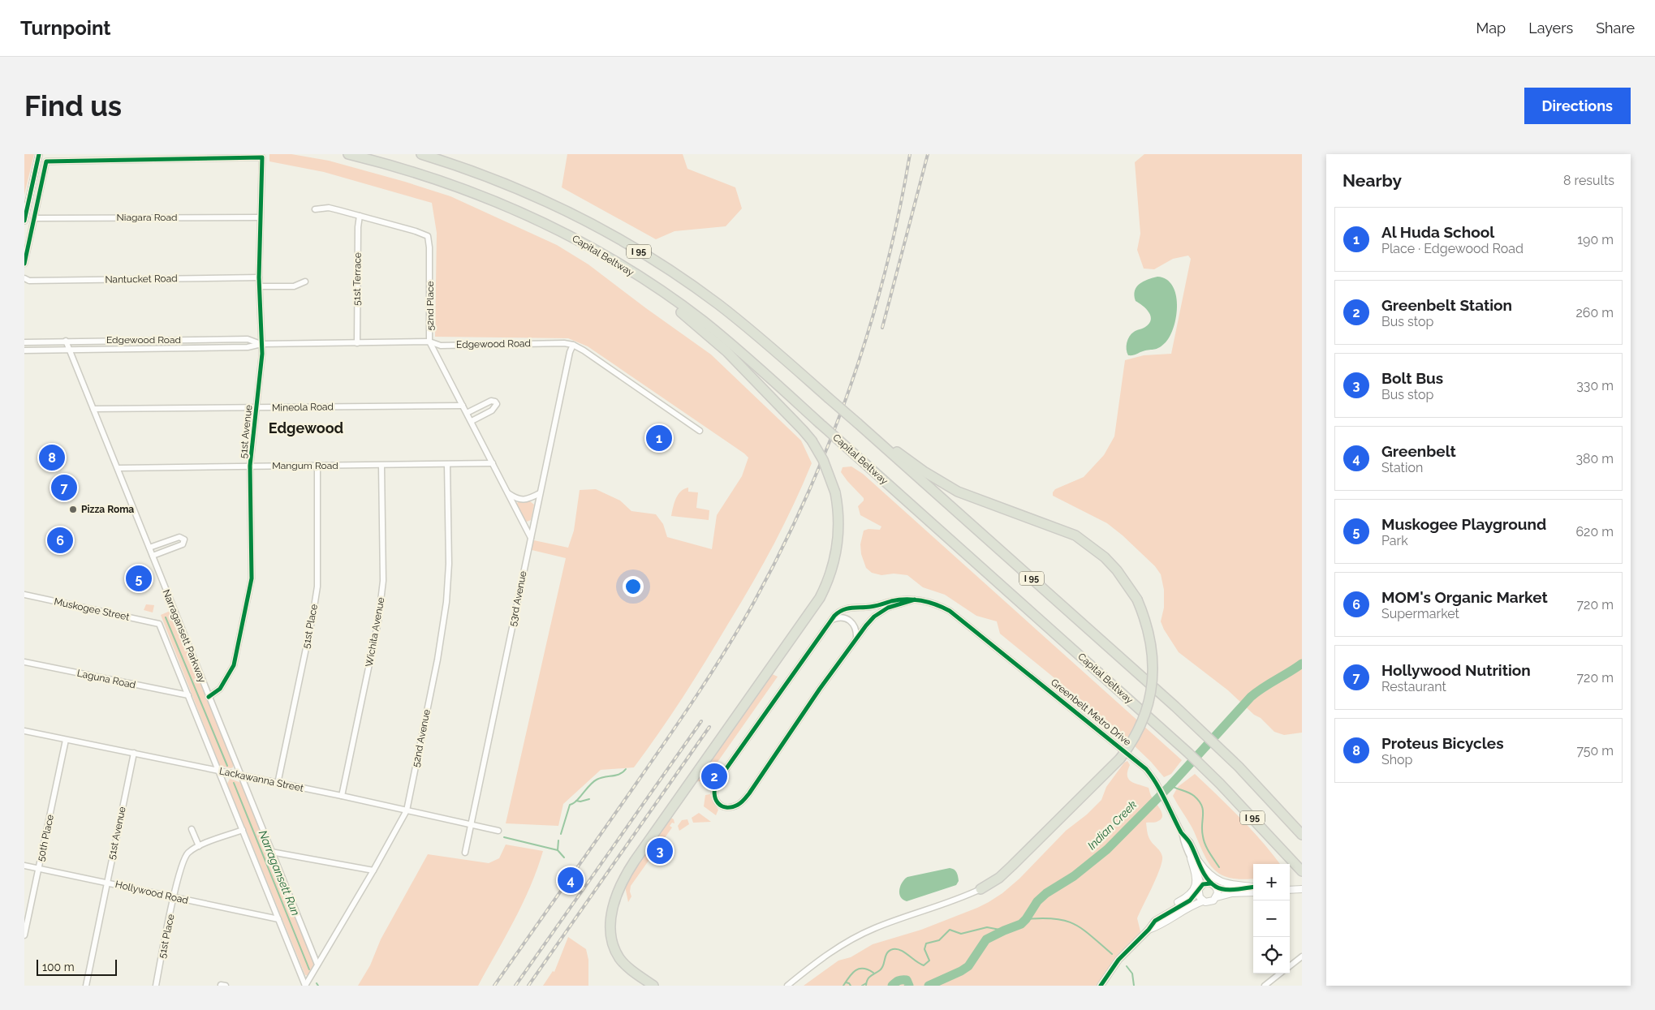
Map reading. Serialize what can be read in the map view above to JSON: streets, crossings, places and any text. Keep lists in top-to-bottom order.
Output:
{
  "streets": {
    "highway": ["I 95", "Capital Beltway"],
    "street": [
      "Niagara Road",
      "Nantucket Road",
      "51st Terrace",
      "52nd Place",
      "Edgewood Road",
      "Mineola Road",
      "51st Avenue",
      "Mangum Road",
      "53rd Avenue",
      "Muskogee Street",
      "51st Place",
      "Wichita Avenue",
      "Narragansett Parkway",
      "Laguna Road",
      "Greenbelt Metro Drive",
      "52nd Avenue",
      "Lackawanna Street",
      "50th Place",
      "Hollywood Road"
    ]
  },
  "crossings": [
    ["Niagara Road", "51st Avenue"],
    ["Nantucket Road", "51st Avenue"],
    ["51st Terrace", "52nd Place"],
    ["51st Terrace", "Edgewood Road"],
    ["52nd Place", "Edgewood Road"],
    ["52nd Place", "Mineola Road"],
    ["52nd Place", "Mangum Road"],
    ["52nd Place", "53rd Avenue"],
    ["Edgewood Road", "51st Avenue"],
    ["Edgewood Road", "53rd Avenue"],
    ["Edgewood Road", "Narragansett Parkway"],
    ["Mineola Road", "51st Avenue"],
    ["Mineola Road", "Narragansett Parkway"],
    ["51st Avenue", "Mangum Road"],
    ["51st Avenue", "Narragansett Parkway"],
    ["51st Avenue", "Lackawanna Street"],
    ["51st Avenue", "Hollywood Road"],
    ["Mangum Road", "51st Place"],
    ["Mangum Road", "Wichita Avenue"],
    ["Mangum Road", "Narragansett Parkway"],
    ["Mangum Road", "52nd Avenue"],
    ["53rd Avenue", "Lackawanna Street"],
    ["Muskogee Street", "Narragansett Parkway"],
    ["51st Place", "Narragansett Parkway"],
    ["51st Place", "Lackawanna Street"],
    ["51st Place", "Hollywood Road"],
    ["Wichita Avenue", "Lackawanna Street"],
    ["Narragansett Parkway", "Laguna Road"],
    ["Narragansett Parkway", "52nd Avenue"],
    ["Narragansett Parkway", "Lackawanna Street"],
    ["Narragansett Parkway", "Hollywood Road"],
    ["52nd Avenue", "Lackawanna Street"],
    ["Lackawanna Street", "50th Place"],
    ["50th Place", "Hollywood Road"]
  ],
  "districts": ["Edgewood"],
  "water": ["Indian Creek", "Narragansett Run"],
  "places": ["Pizza Roma"],
  "scale_bar": "100 m",
  "page": {
    "header": "Turnpoint",
    "nav": ["Map", "Layers", "Share"],
    "buttons": "Directions",
    "title": "Find us",
    "heading": ["Nearby", "8 results"],
    "list": [
      {
        "mark": "1",
        "name": "Al Huda School",
        "note": "Place · Edgewood Road",
        "value": "190 m"
      },
      {
        "mark": "2",
        "name": "Greenbelt Station",
        "note": "Bus stop",
        "value": "260 m"
      },
      {
        "mark": "3",
        "name": "Bolt Bus",
        "note": "Bus stop",
        "value": "330 m"
      },
      {
        "mark": "4",
        "name": "Greenbelt",
        "note": "Station",
        "value": "380 m"
      },
      {
        "mark": "5",
        "name": "Muskogee Playground",
        "note": "Park",
        "value": "620 m"
      },
      {
        "mark": "6",
        "name": "MOM's Organic Market",
        "note": "Supermarket",
        "value": "720 m"
      },
      {
        "mark": "7",
        "name": "Hollywood Nutrition",
        "note": "Restaurant",
        "value": "720 m"
      },
      {
        "mark": "8",
        "name": "Proteus Bicycles",
        "note": "Shop",
        "value": "750 m"
      }
    ],
    "pins": [
      "1",
      "8",
      "7",
      "6",
      "5",
      "2",
      "3",
      "4"
    ],
    "map_buttons": ["+", "−"],
    "scale": "100 m"
  }
}
